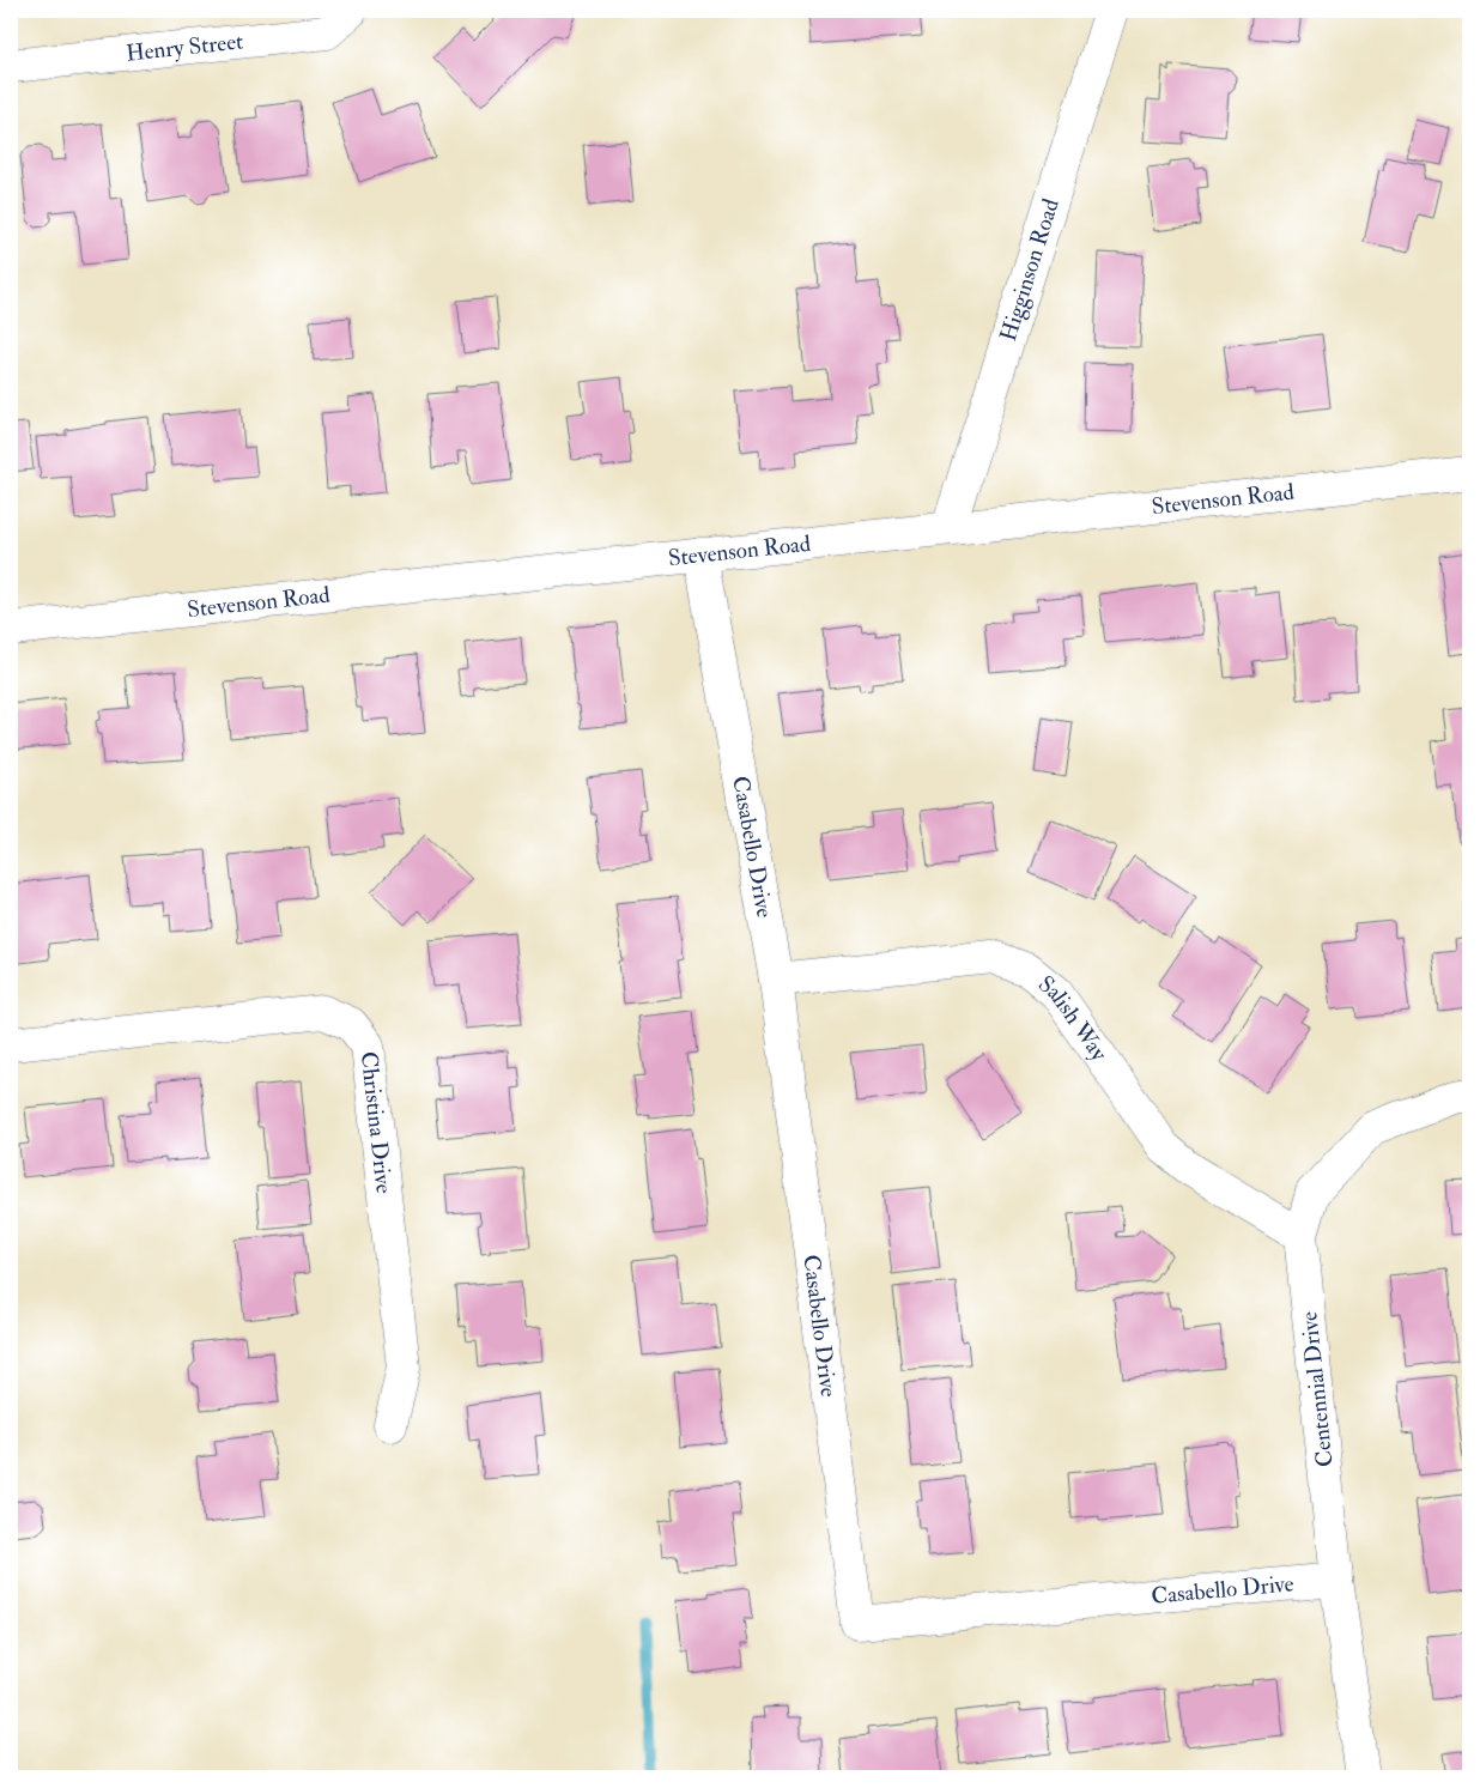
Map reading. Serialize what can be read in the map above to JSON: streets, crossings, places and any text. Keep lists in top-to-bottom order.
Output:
{
  "streets": {
    "street": [
      "Henry Street",
      "Higginson Road",
      "Stevenson Road",
      "Casabello Drive",
      "Salish Way",
      "Christina Drive",
      "Centennial Drive"
    ]
  },
  "crossings": [
    ["Higginson Road", "Stevenson Road"],
    ["Stevenson Road", "Casabello Drive"],
    ["Casabello Drive", "Salish Way"],
    ["Casabello Drive", "Centennial Drive"],
    ["Salish Way", "Centennial Drive"]
  ]
}
